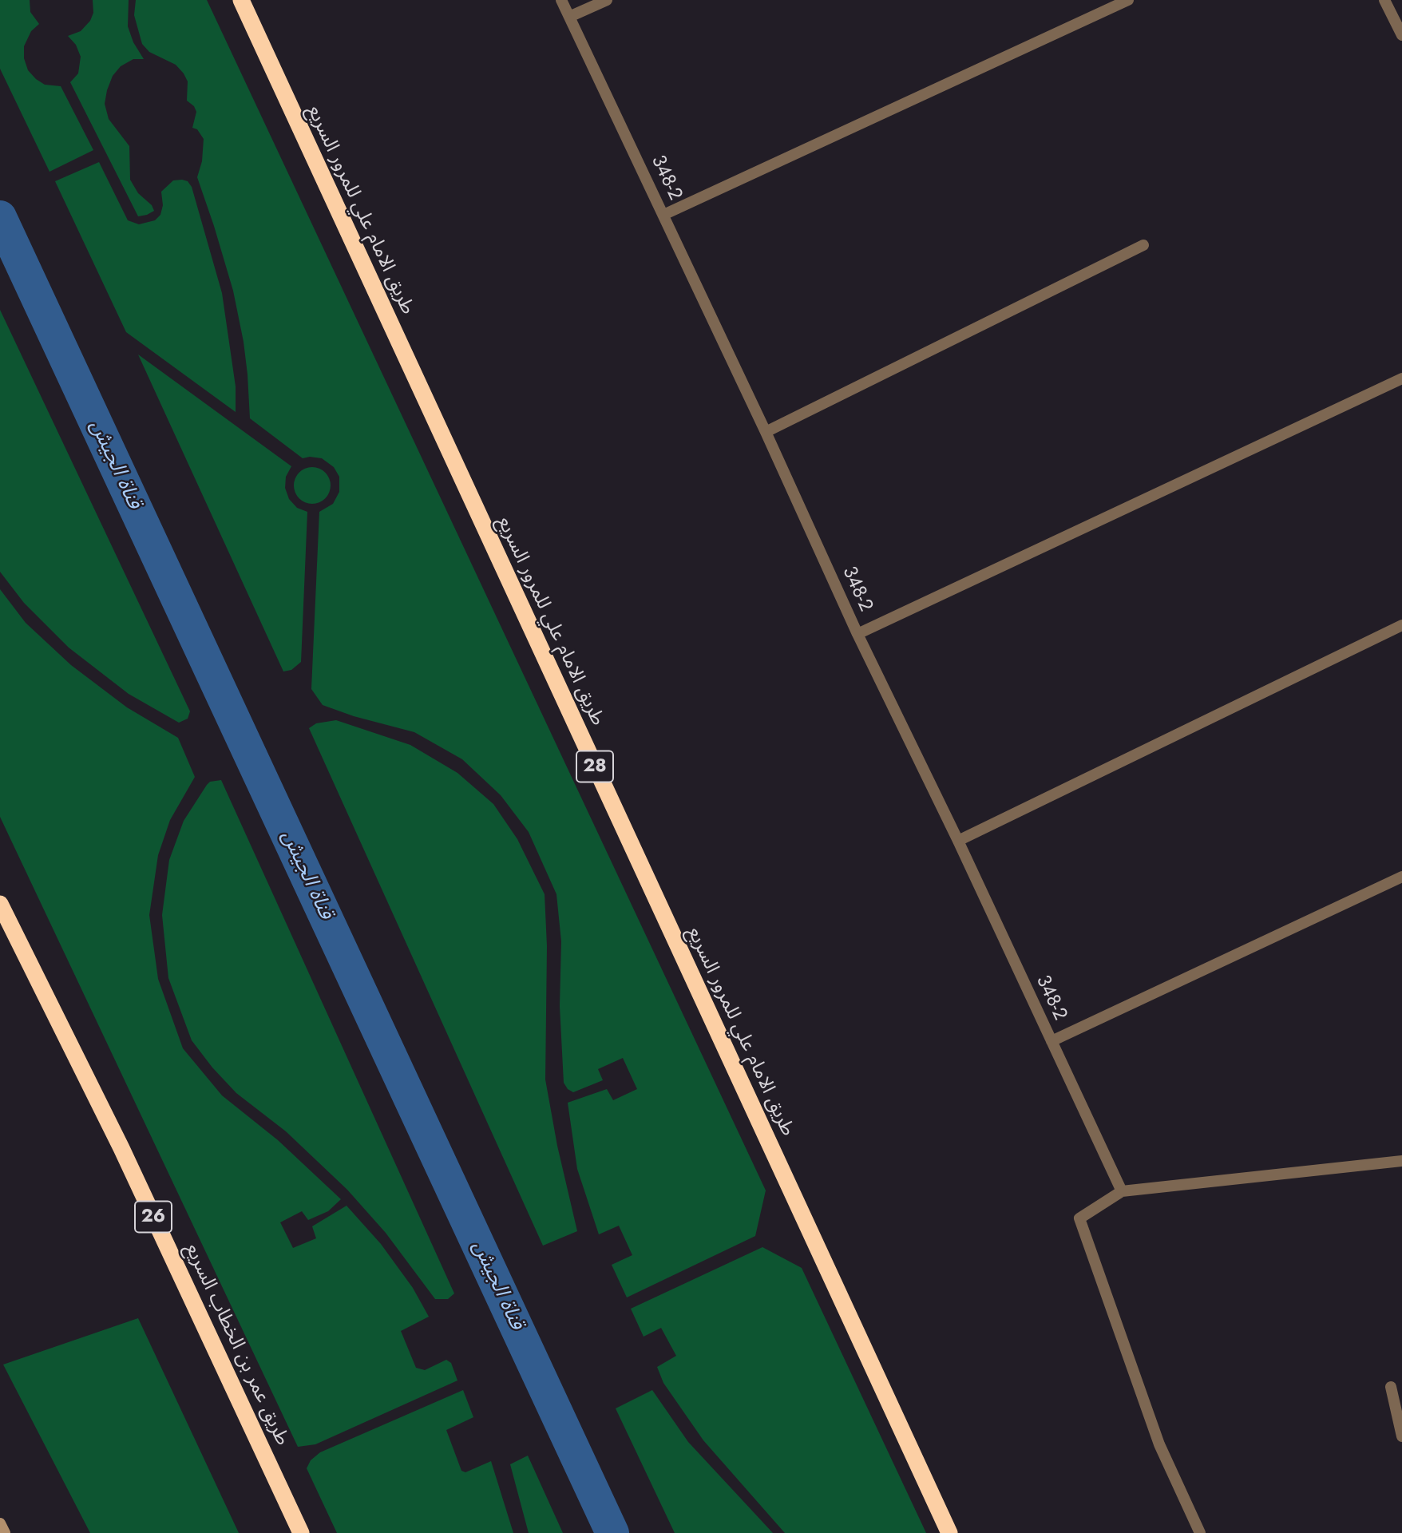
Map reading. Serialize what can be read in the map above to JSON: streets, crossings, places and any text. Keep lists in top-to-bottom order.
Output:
{
  "streets": {
    "highway": [
      "طريق الامام علي للمرور السريع",
      "28",
      "26",
      "طريق عمر بن الخطاب السريع"
    ],
    "street": ["348-2"]
  },
  "water": ["قناة الجيش"]
}
